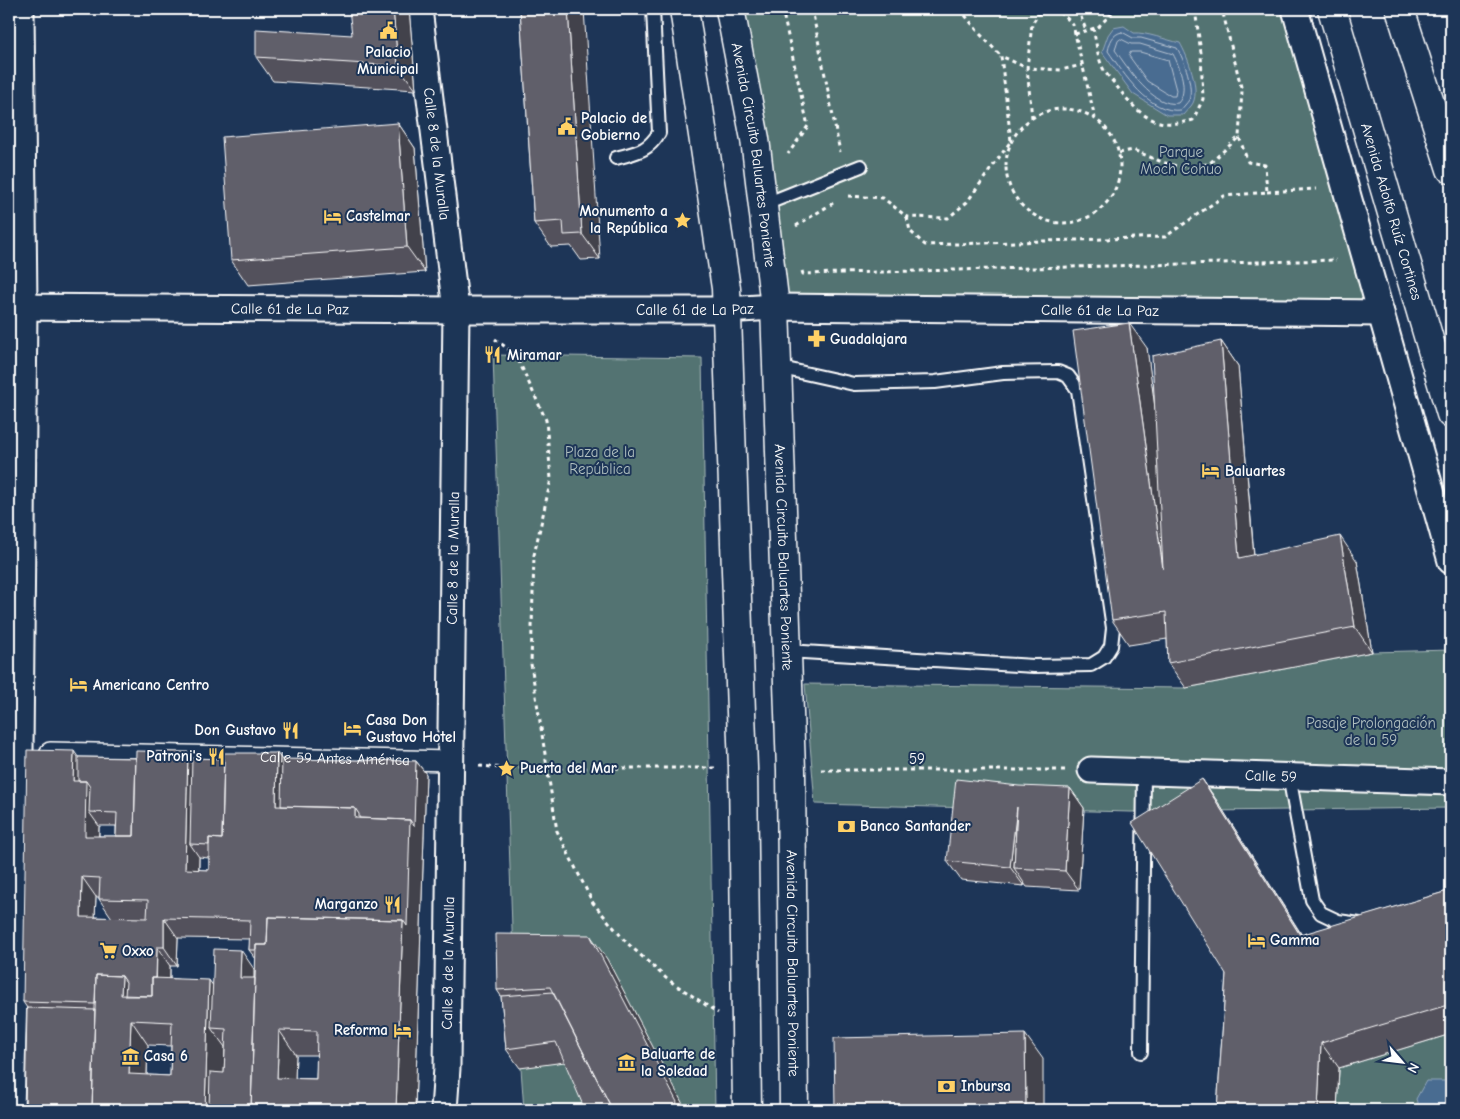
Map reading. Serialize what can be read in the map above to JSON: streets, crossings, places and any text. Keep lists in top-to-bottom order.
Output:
{
  "streets": {
    "main road": ["Avenida Circuito Baluartes Poniente", "Avenida Adolfo Ruíz Cortines"],
    "street": [
      "Calle 8 de la Muralla",
      "Calle 61 de La Paz",
      "Calle 59 Antes América",
      "Calle 59"
    ],
    "path": ["59"]
  },
  "crossings": [
    ["Calle 8 de la Muralla", "Calle 61 de La Paz"],
    ["Calle 8 de la Muralla", "Calle 59 Antes América"],
    ["Avenida Circuito Baluartes Poniente", "Calle 61 de La Paz"],
    ["Avenida Circuito Baluartes Poniente", "59"],
    ["59", "Calle 59"]
  ],
  "parks": ["Parque Moch Cohuo", "Plaza de la República", "Pasaje Prolongación de la 59"],
  "places": {
    "public building": ["Palacio Municipal", "Palacio de Gobierno"],
    "hotel": [
      "Castelmar",
      "Baluartes",
      "Americano Centro",
      "Casa Don Gustavo Hotel",
      "Gamma",
      "Reforma"
    ],
    "place": ["Monumento a la República", "Puerta del Mar"],
    "pharmacy": ["Guadalajara"],
    "restaurant": [
      "Miramar",
      "Don Gustavo",
      "Patroni's",
      "Marganzo"
    ],
    "bank": ["Banco Santander", "Inbursa"],
    "supermarket": ["Oxxo"],
    "museum": ["Casa 6", "Baluarte de la Soledad"]
  },
  "north": "bottom right"
}
